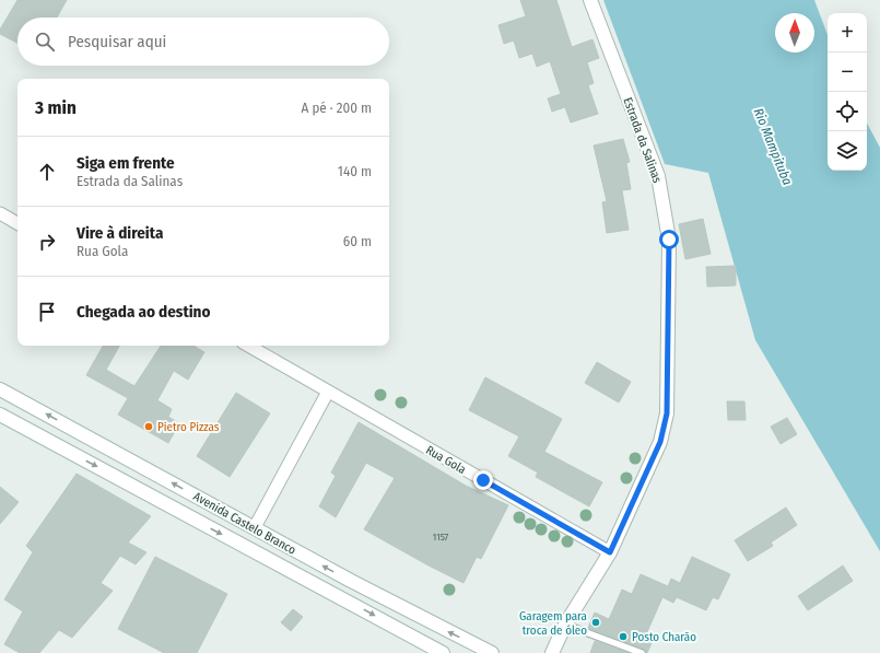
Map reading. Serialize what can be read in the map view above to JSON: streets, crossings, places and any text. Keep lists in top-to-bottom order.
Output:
{
  "streets": {
    "main road": ["Estrada da Salinas", "Avenida Castelo Branco"],
    "street": ["Rua Gola"]
  },
  "crossings": [
    ["Estrada da Salinas", "Rua Gola"]
  ],
  "water": ["Rio Mampituba"],
  "places": ["Pietro Pizzas", "Garagem para troca de óleo", "Posto Charão"],
  "house_numbers": ["1157"],
  "north": "top",
  "page": {
    "map_buttons": ["+", "−"],
    "search": "Pesquisar aqui",
    "heading": ["3 min", "A pé · 200 m"],
    "list": [
      ["Siga em frente", "Estrada da Salinas", "140 m"],
      ["Vire à direita", "Rua Gola", "60 m"],
      "Chegada ao destino"
    ]
  }
}
